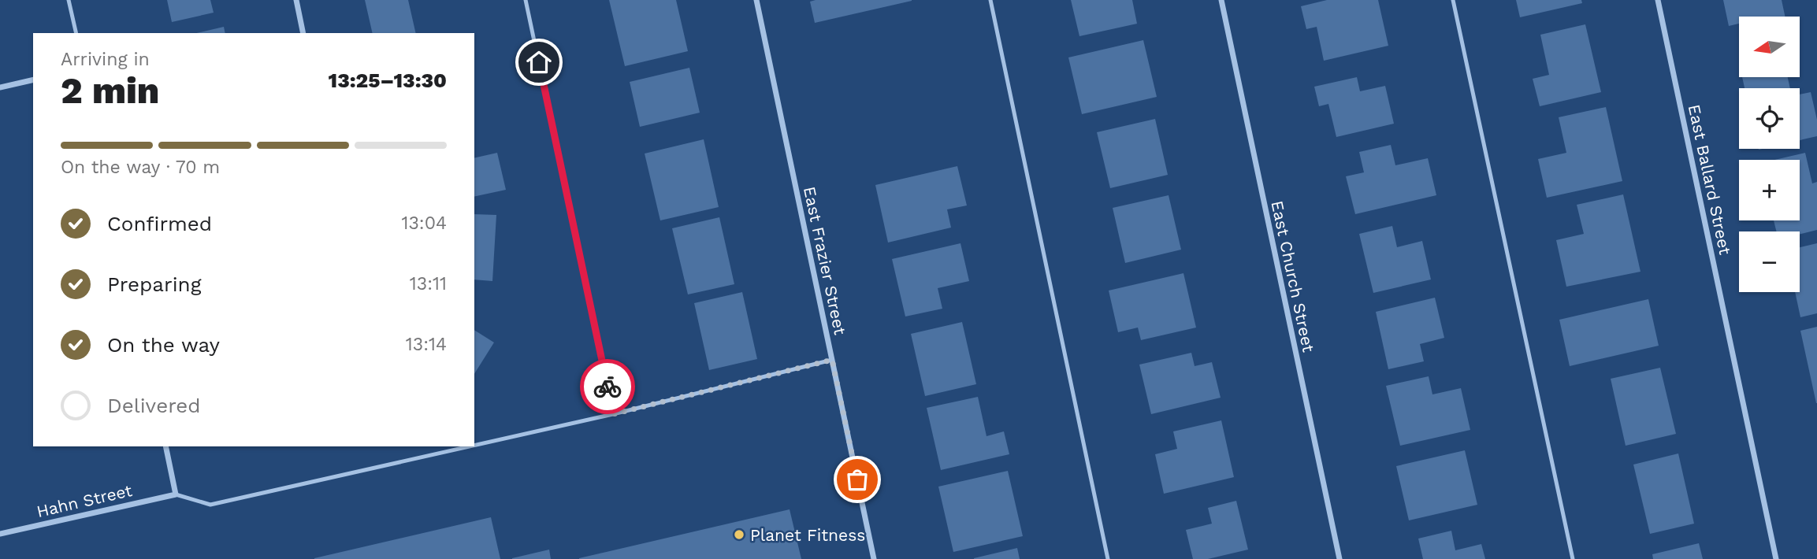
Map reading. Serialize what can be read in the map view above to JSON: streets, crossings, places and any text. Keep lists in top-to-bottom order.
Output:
{
  "streets": {
    "street": [
      "East Ballard Street",
      "East Frazier Street",
      "East Church Street",
      "Hahn Street"
    ]
  },
  "places": ["Planet Fitness"],
  "north": "left",
  "page": {
    "map_buttons": ["+", "−"],
    "heading": ["2 min", "Arriving in", "13:25–13:30"],
    "bar": "On the way · 70 m",
    "list": [
      ["Confirmed", "13:04"],
      ["Preparing", "13:11"],
      ["On the way", "13:14"],
      "Delivered"
    ]
  }
}
